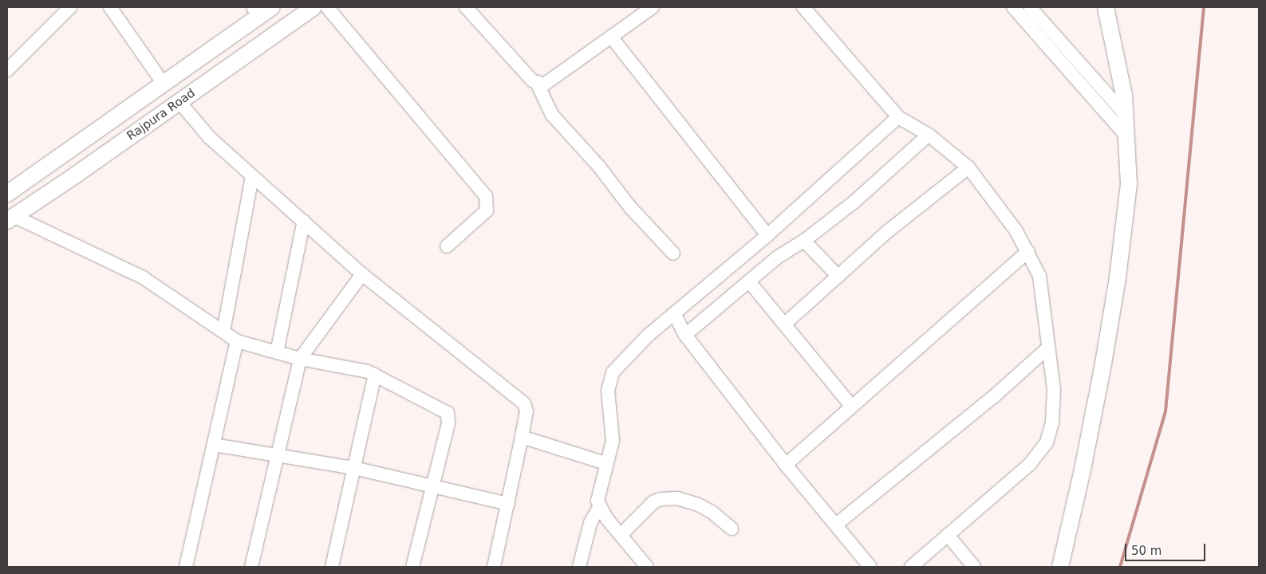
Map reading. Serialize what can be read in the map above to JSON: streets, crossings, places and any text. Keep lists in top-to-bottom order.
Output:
{
  "streets": {
    "main road": ["Rajpura Road"]
  },
  "scale_bar": "50 m"
}
